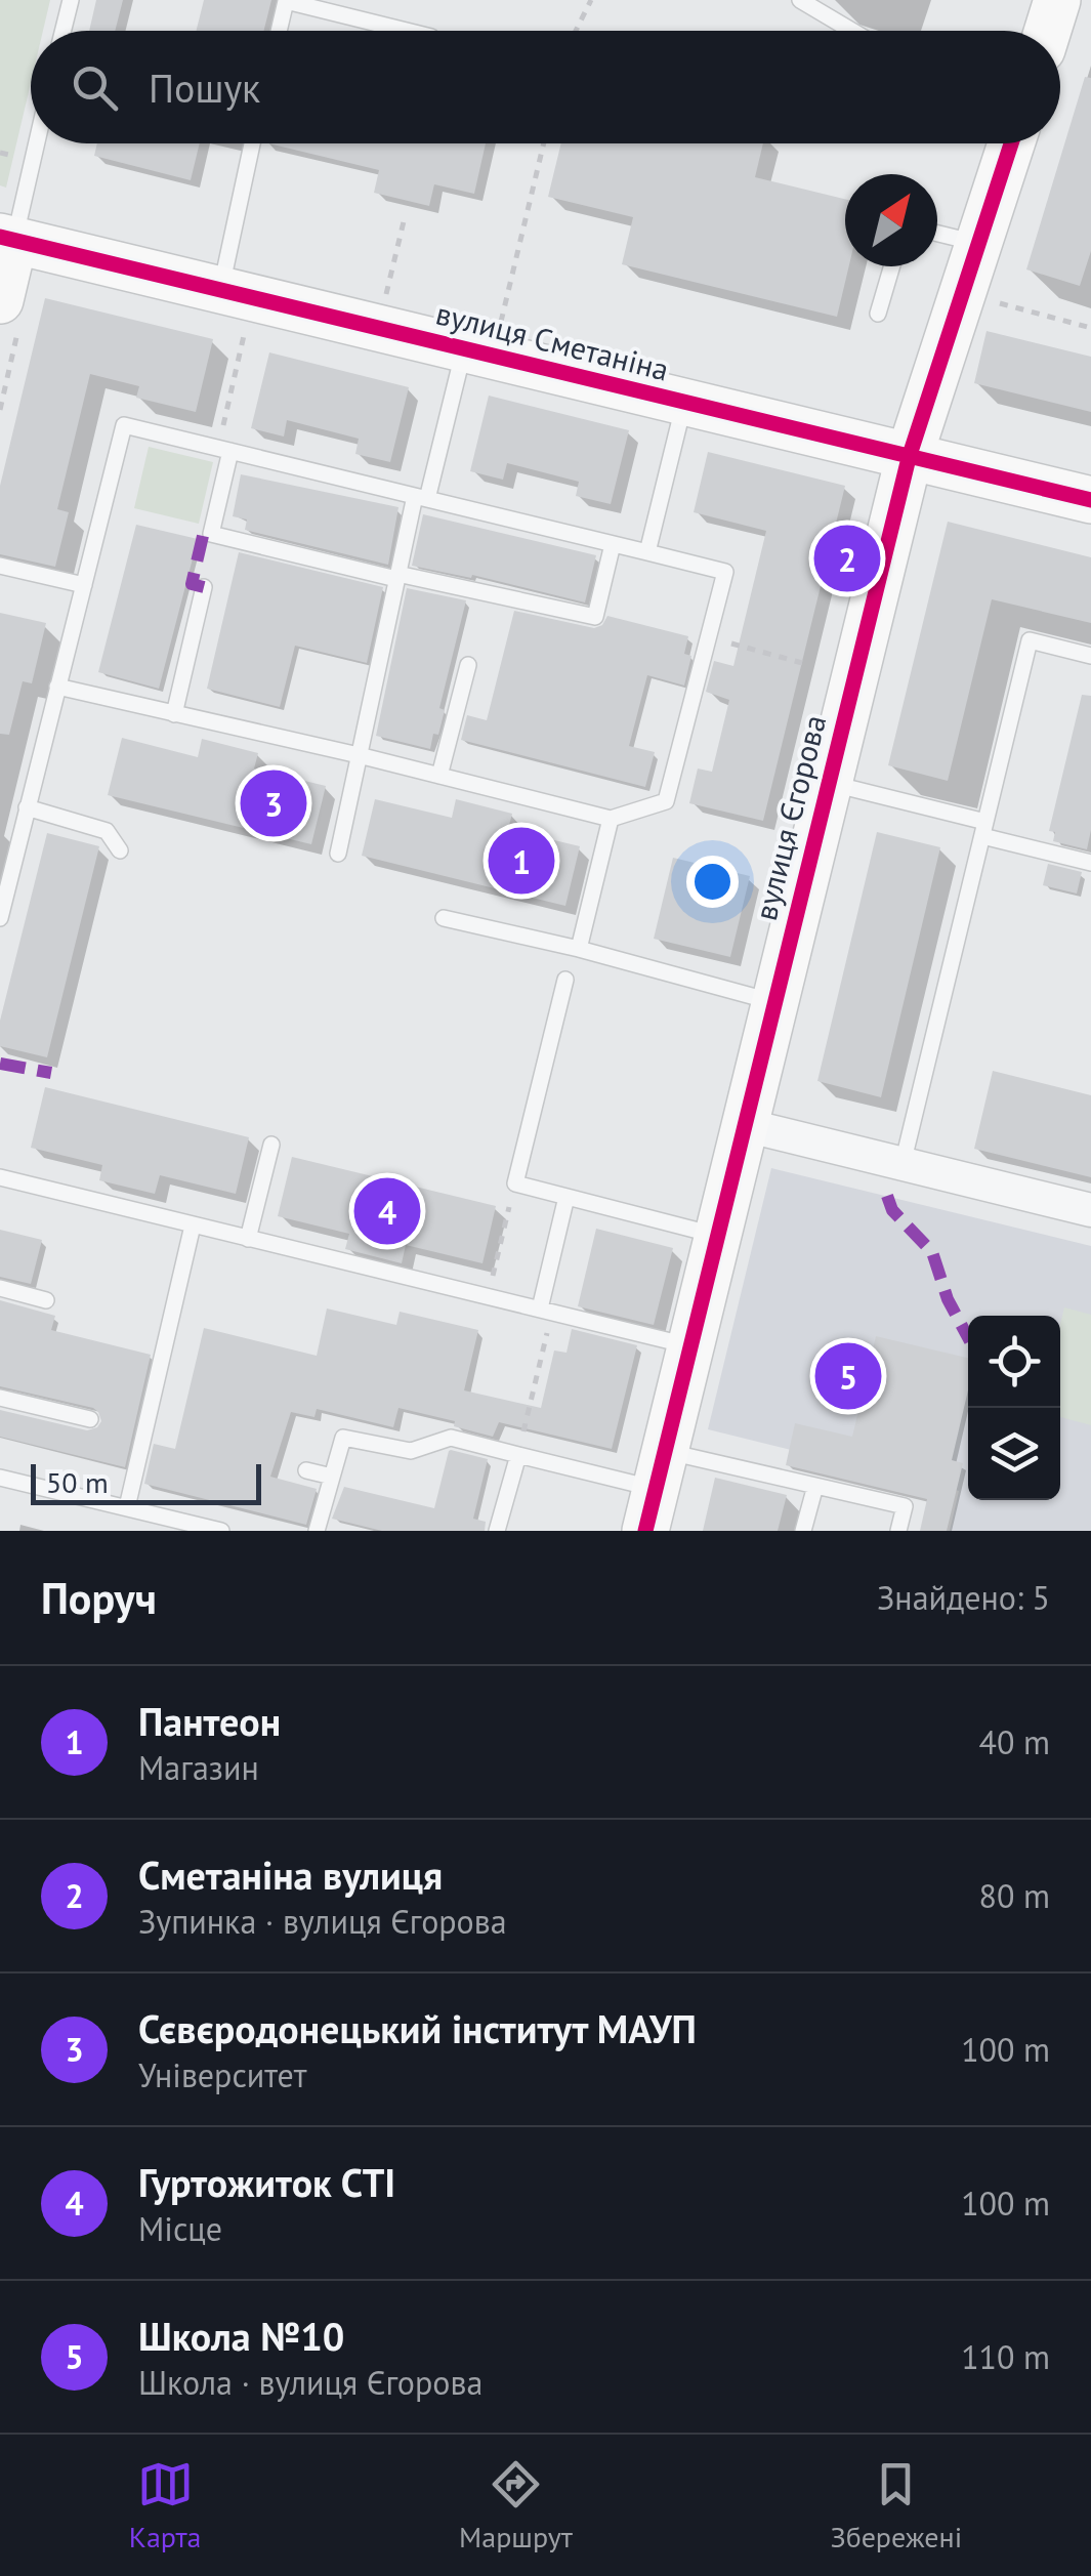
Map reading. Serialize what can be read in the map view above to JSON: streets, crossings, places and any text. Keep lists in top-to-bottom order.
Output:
{
  "streets": {
    "street": ["вулиця Сметаніна", "вулиця Єгорова"]
  },
  "crossings": [
    ["вулиця Сметаніна", "вулиця Єгорова"]
  ],
  "scale_bar": "50 m",
  "north": "top right",
  "page": {
    "search": "Пошук",
    "pins": [
      "2",
      "3",
      "1",
      "4",
      "5"
    ],
    "scale": "50 m",
    "heading": ["Поруч", "Знайдено: 5"],
    "list": [
      {
        "mark": "1",
        "name": "Пантеон",
        "note": "Магазин",
        "value": "40 m"
      },
      {
        "mark": "2",
        "name": "Сметаніна вулиця",
        "note": "Зупинка · вулиця Єгорова",
        "value": "80 m"
      },
      {
        "mark": "3",
        "name": "Сєвєродонецький інститут МАУП",
        "note": "Університет",
        "value": "100 m"
      },
      {
        "mark": "4",
        "name": "Гуртожиток СТІ",
        "note": "Місце",
        "value": "100 m"
      },
      {
        "mark": "5",
        "name": "Школа №10",
        "note": "Школа · вулиця Єгорова",
        "value": "110 m"
      }
    ],
    "nav": ["Карта", "Маршрут", "Збережені"]
  }
}
